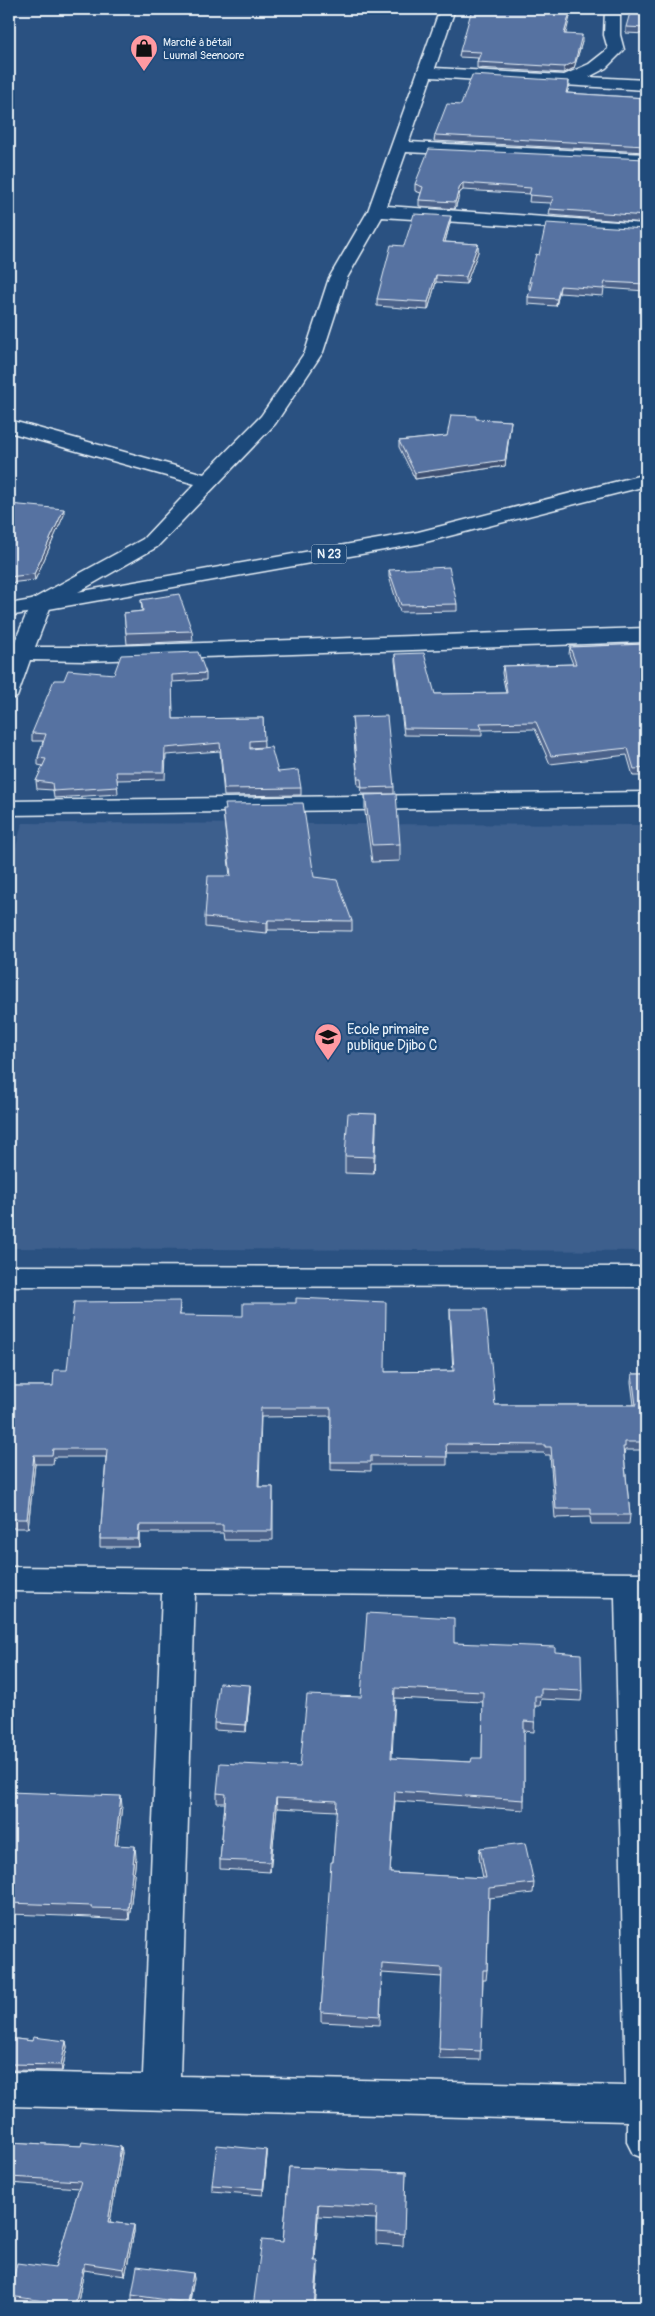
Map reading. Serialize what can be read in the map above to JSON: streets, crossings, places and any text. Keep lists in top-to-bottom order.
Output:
{
  "streets": {
    "street": ["N 23"]
  },
  "places": {
    "shop": ["Marché à bétail Luumal Seenoore"],
    "school or university": ["Ecole primaire publique Djibo C"]
  }
}
